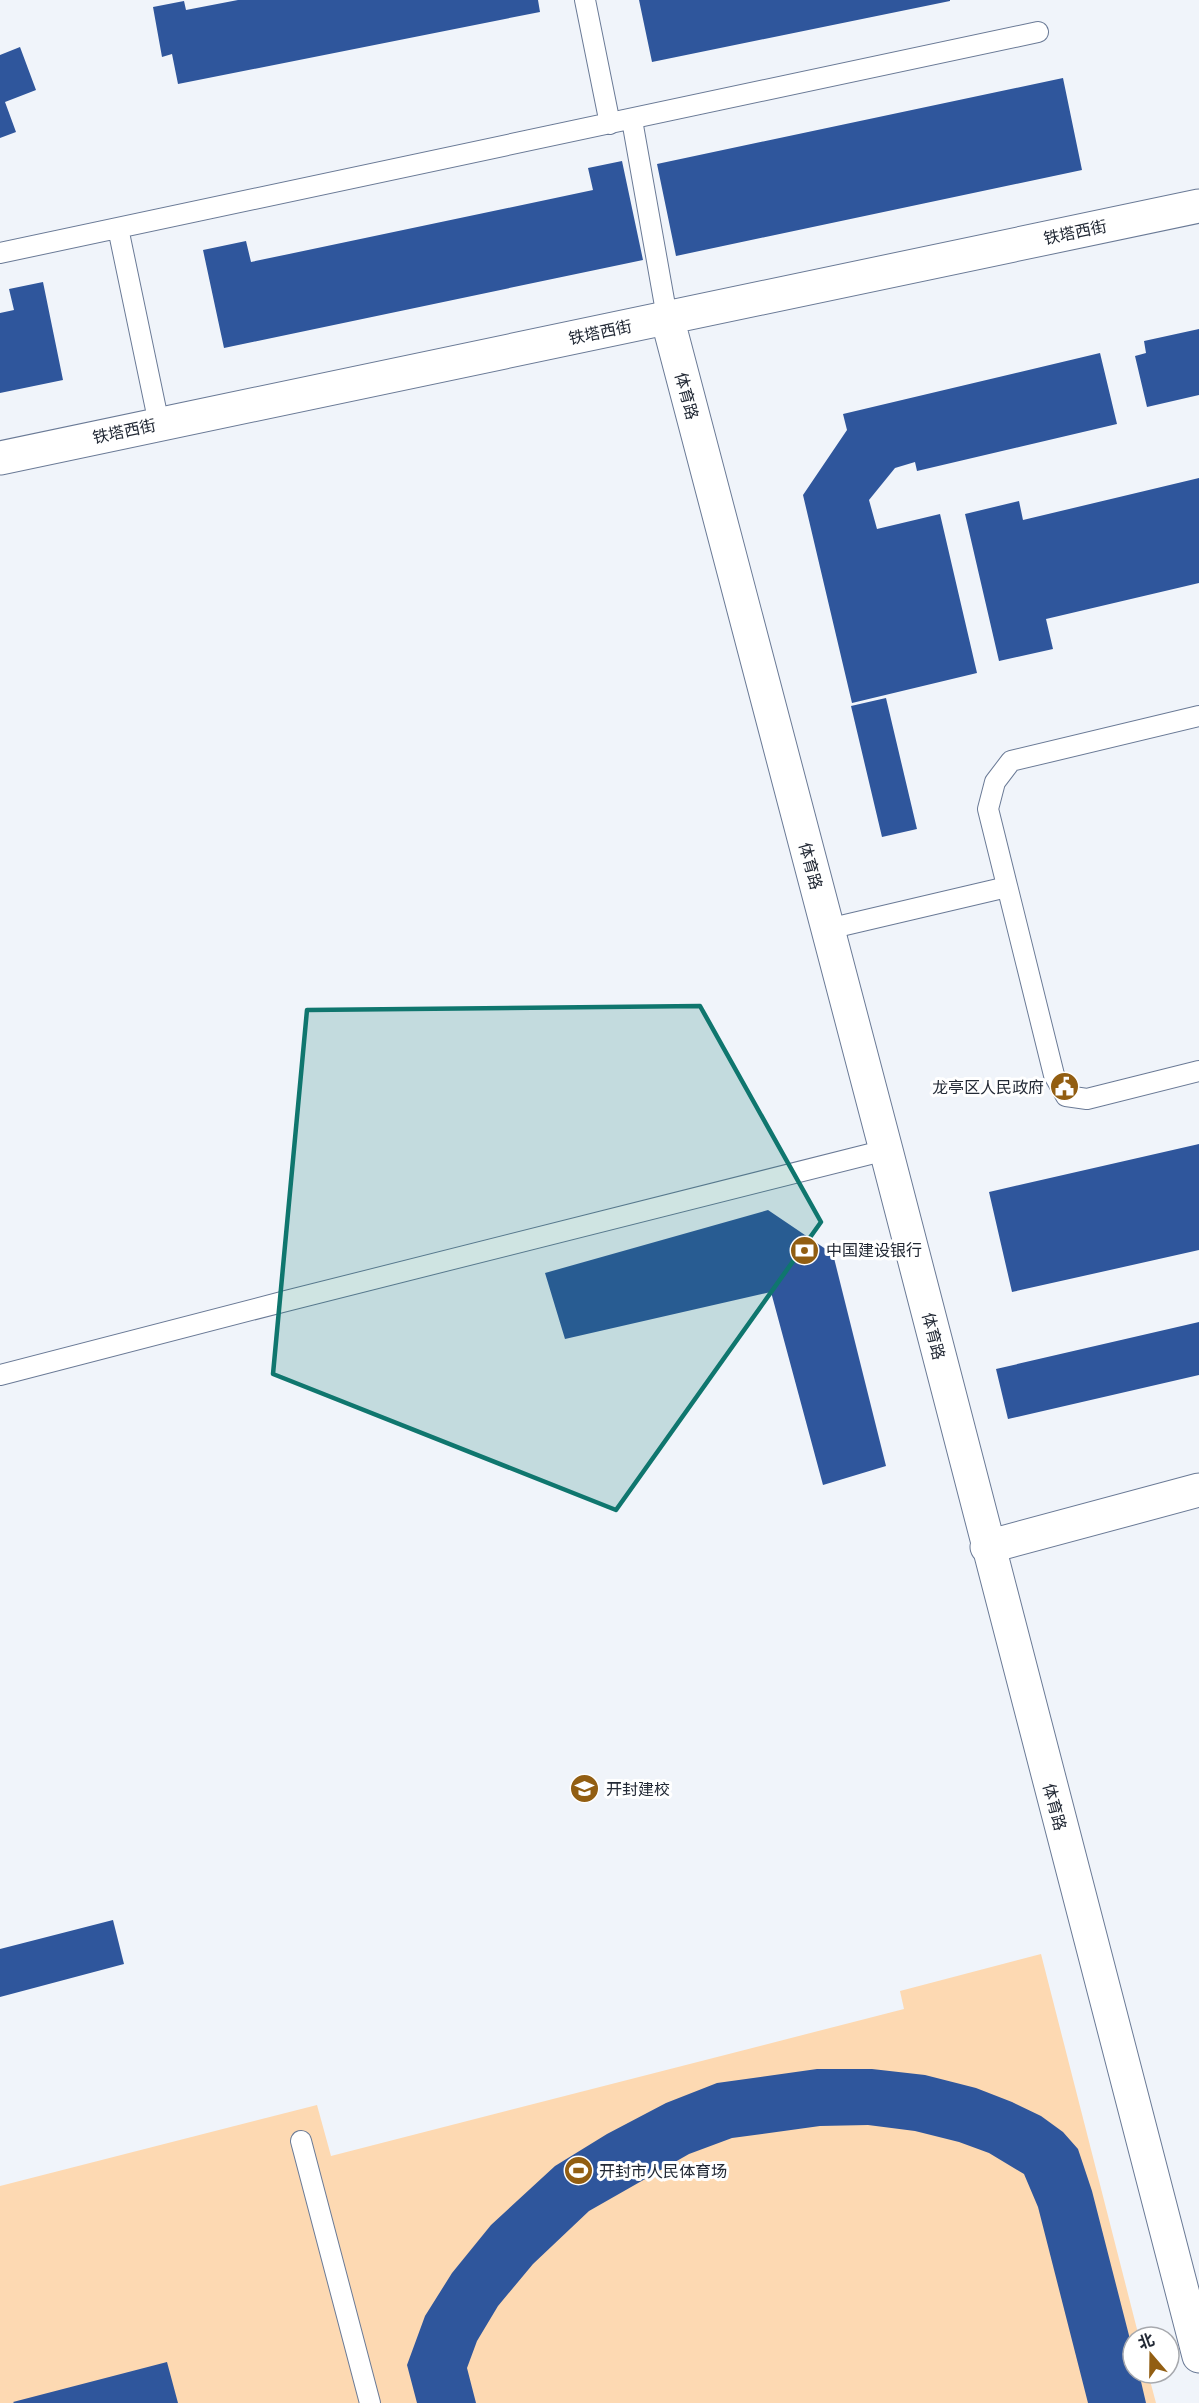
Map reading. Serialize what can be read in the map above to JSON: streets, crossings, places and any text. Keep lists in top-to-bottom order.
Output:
{
  "streets": {
    "street": ["铁塔西街", "体育路"]
  },
  "crossings": [
    ["铁塔西街", "体育路"]
  ],
  "places": {
    "public building": ["龙亭区人民政府"],
    "bank": ["中国建设银行"],
    "school or university": ["开封建校"],
    "sports": ["开封市人民体育场"]
  },
  "north": "top"
}
